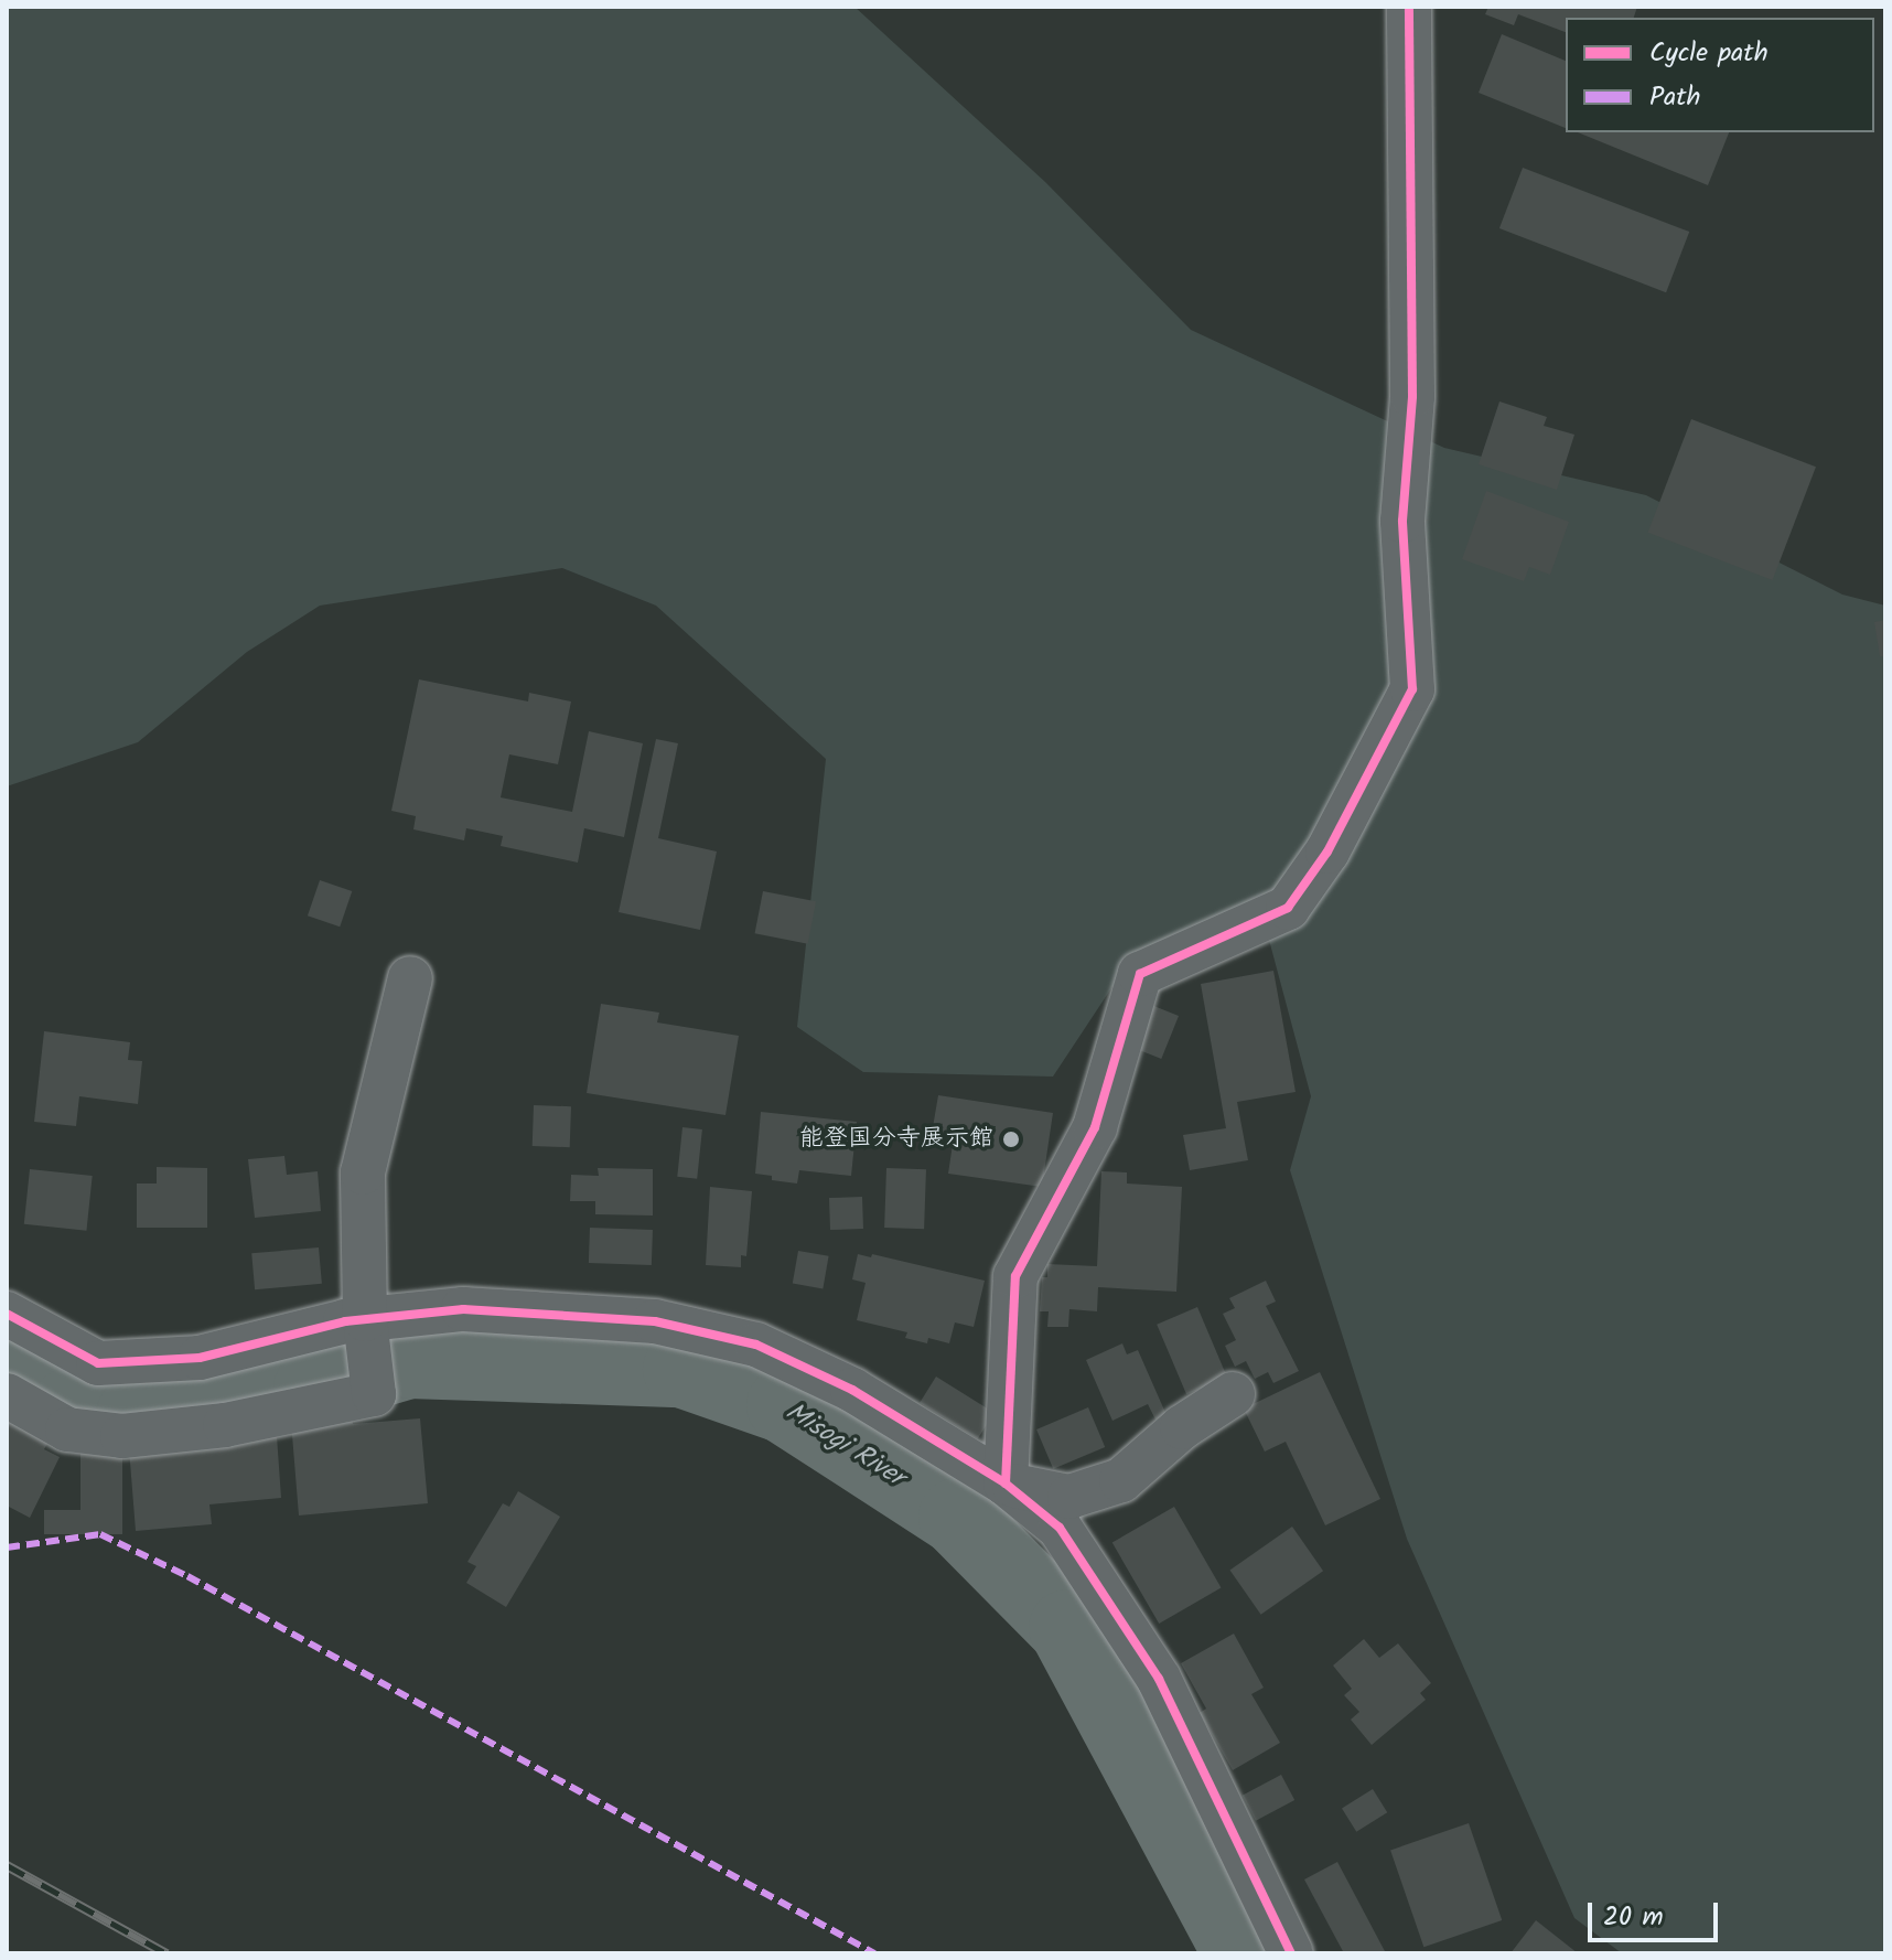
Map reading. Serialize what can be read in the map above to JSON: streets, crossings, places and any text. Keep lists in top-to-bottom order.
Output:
{
  "water": ["Misogi River"],
  "places": ["能登国分寺展示館"],
  "legend": ["Cycle path", "Path"],
  "scale_bar": "20 m"
}
